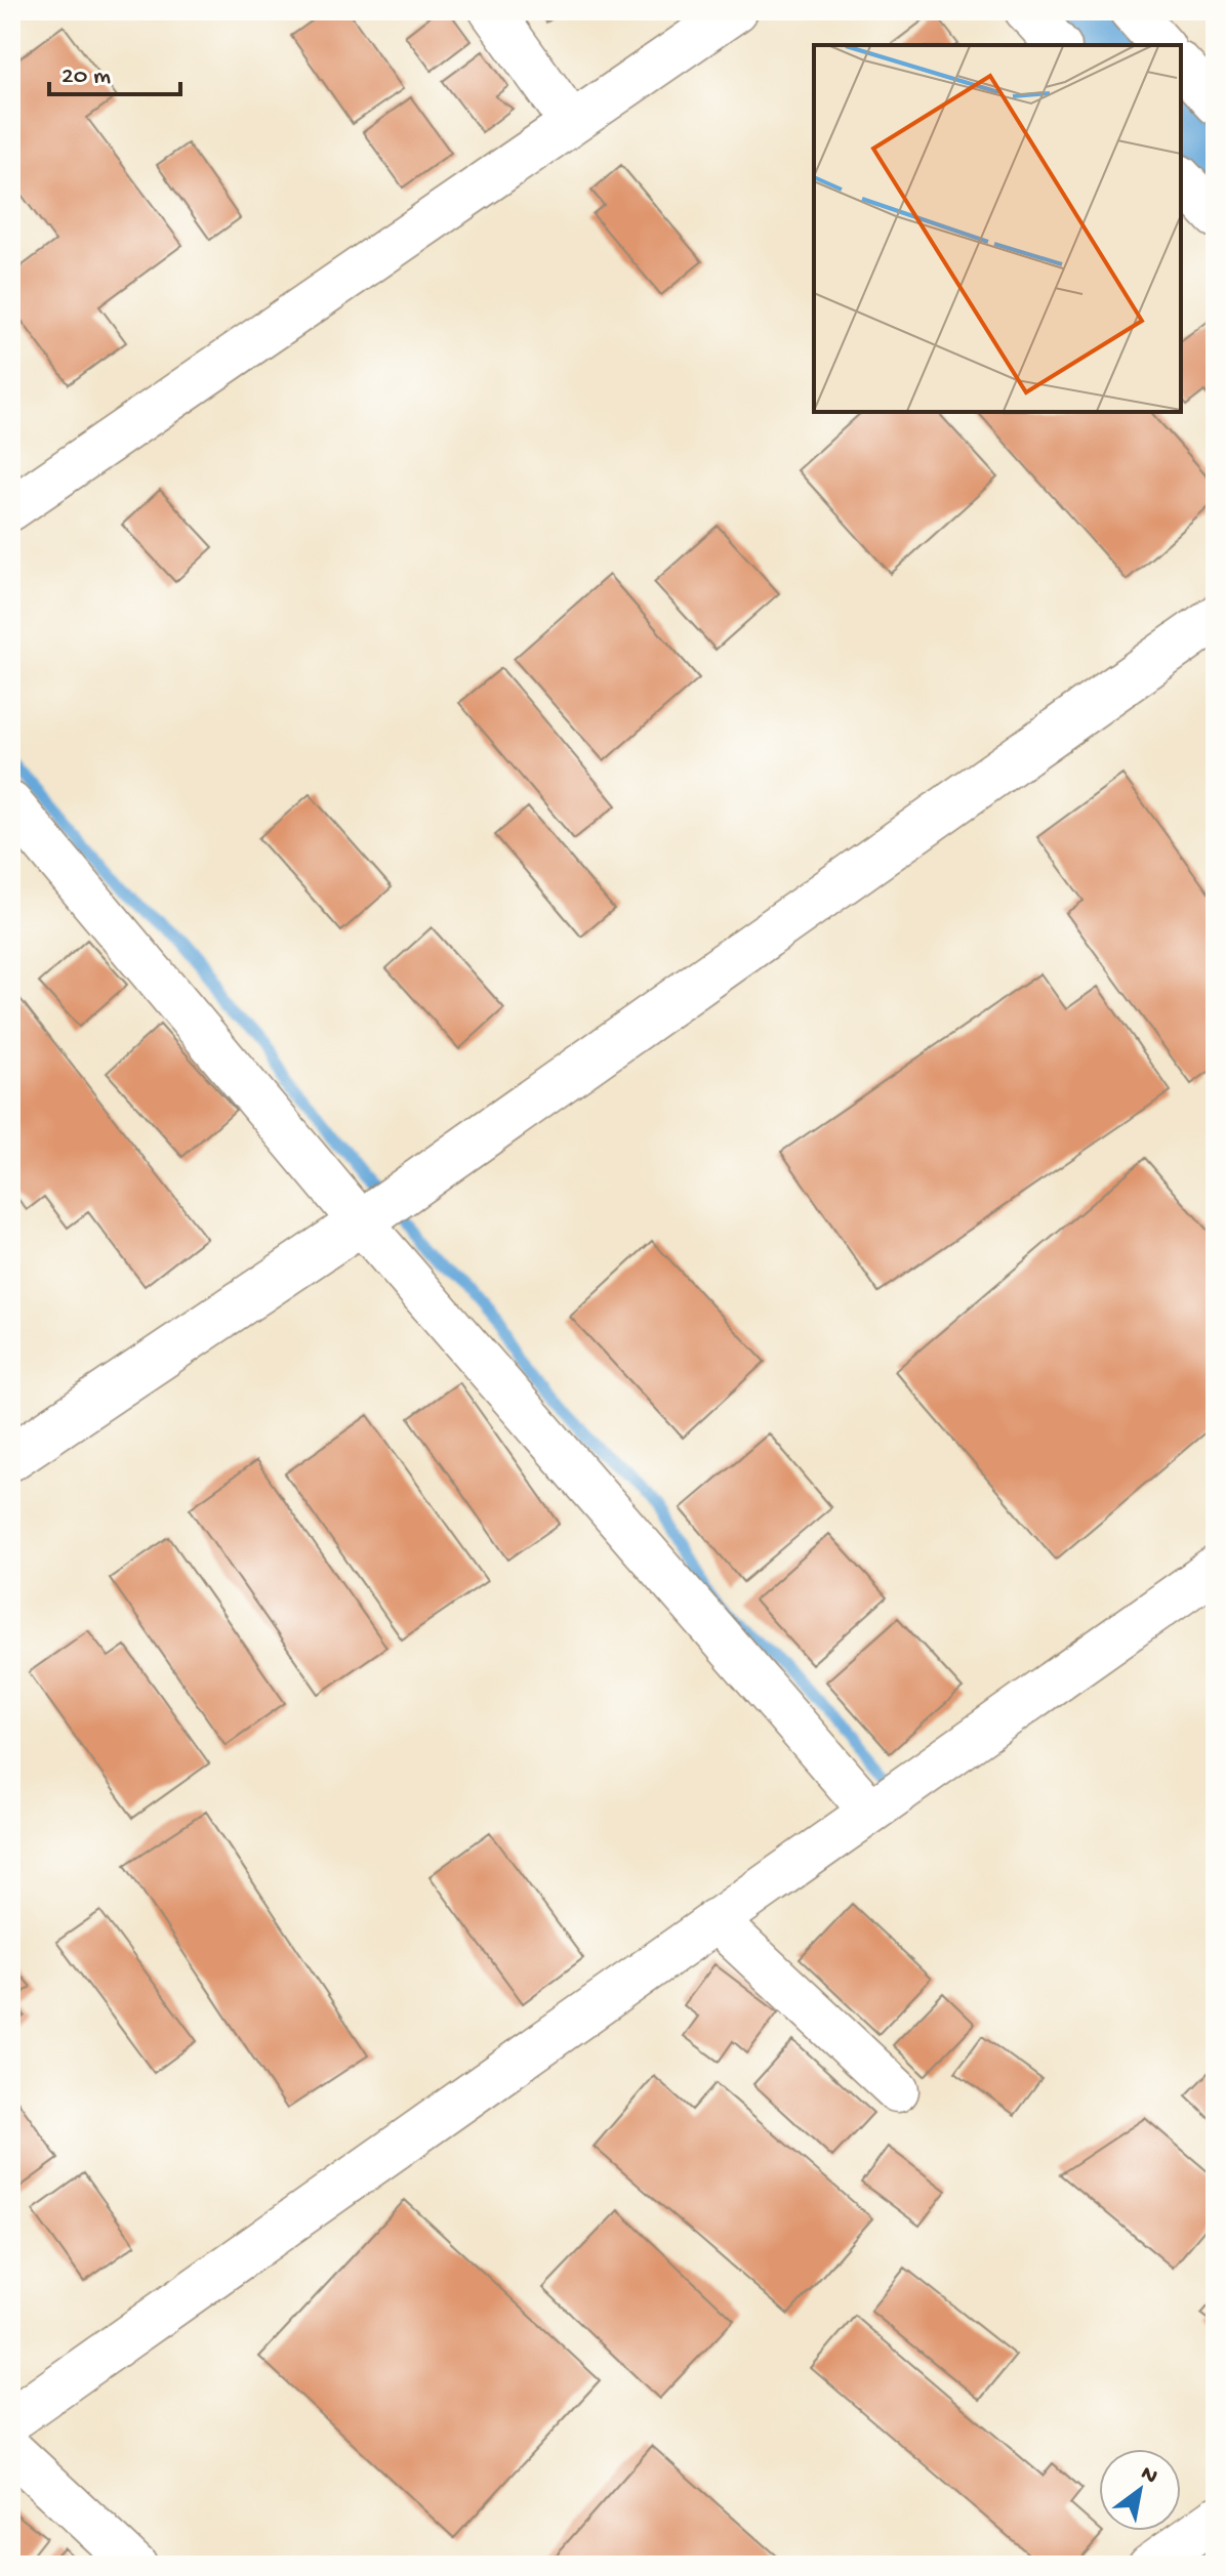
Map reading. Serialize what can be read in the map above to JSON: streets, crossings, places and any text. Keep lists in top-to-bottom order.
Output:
{
  "scale_bar": "20 m",
  "north": "top right"
}
